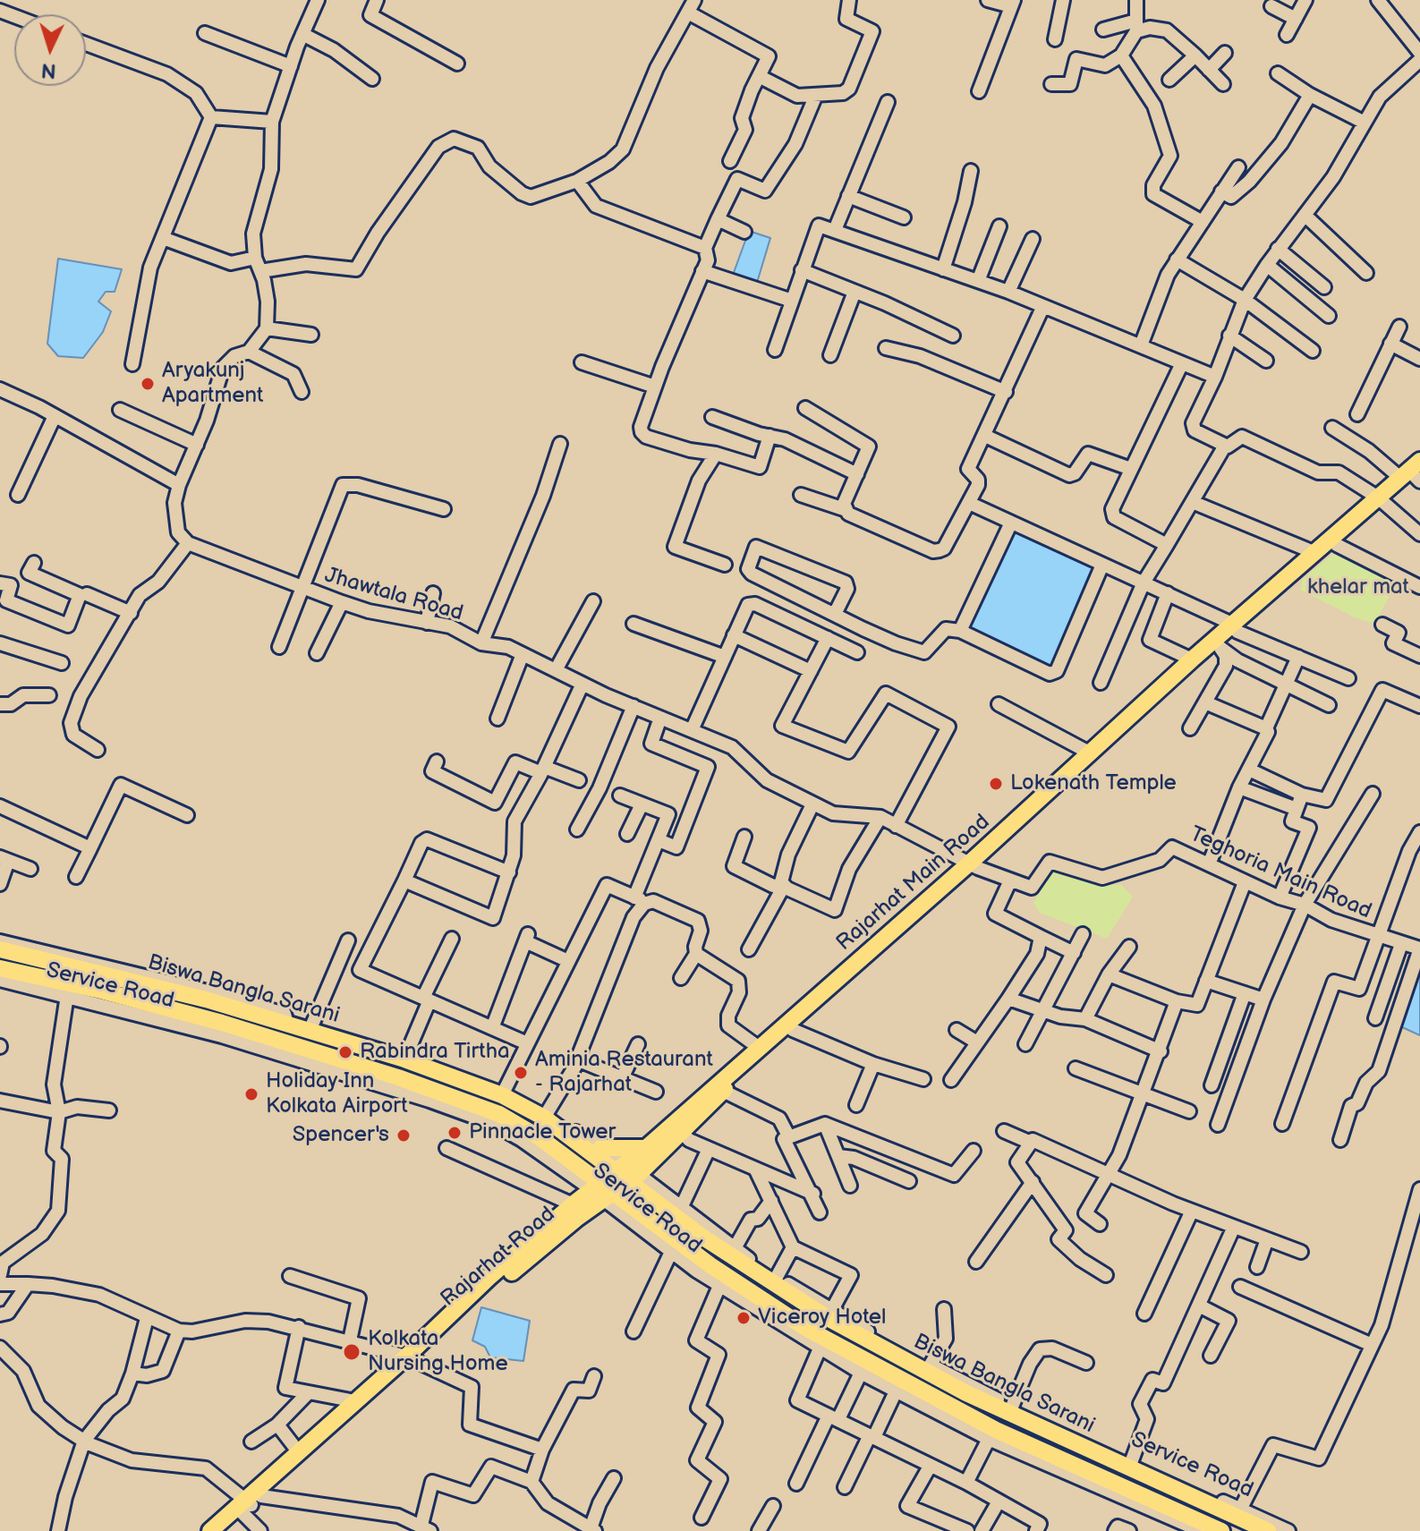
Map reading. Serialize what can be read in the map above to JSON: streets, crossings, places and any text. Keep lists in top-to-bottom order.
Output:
{
  "streets": {
    "main road": ["Rajarhat Main Road", "Biswa Bangla Sarani", "Rajarhat Road"],
    "street": ["Jhawtala Road", "Teghoria Main Road", "Service Road"]
  },
  "crossings": [
    ["Jhawtala Road", "Teghoria Main Road"],
    ["Jhawtala Road", "Rajarhat Main Road"],
    ["Teghoria Main Road", "Rajarhat Main Road"],
    ["Rajarhat Main Road", "Service Road"],
    ["Rajarhat Main Road", "Biswa Bangla Sarani"],
    ["Service Road", "Biswa Bangla Sarani"],
    ["Service Road", "Rajarhat Road"],
    ["Biswa Bangla Sarani", "Rajarhat Road"]
  ],
  "parks": ["khelar mat"],
  "places": [
    "Aryakunj Apartment",
    "Lokenath Temple",
    "Rabindra Tirtha",
    "Aminia Restaurant - Rajarhat",
    "Holiday Inn Kolkata Airport",
    "Pinnacle Tower",
    "Spencer's",
    "Viceroy Hotel",
    "Kolkata Nursing Home"
  ],
  "north": "bottom"
}
